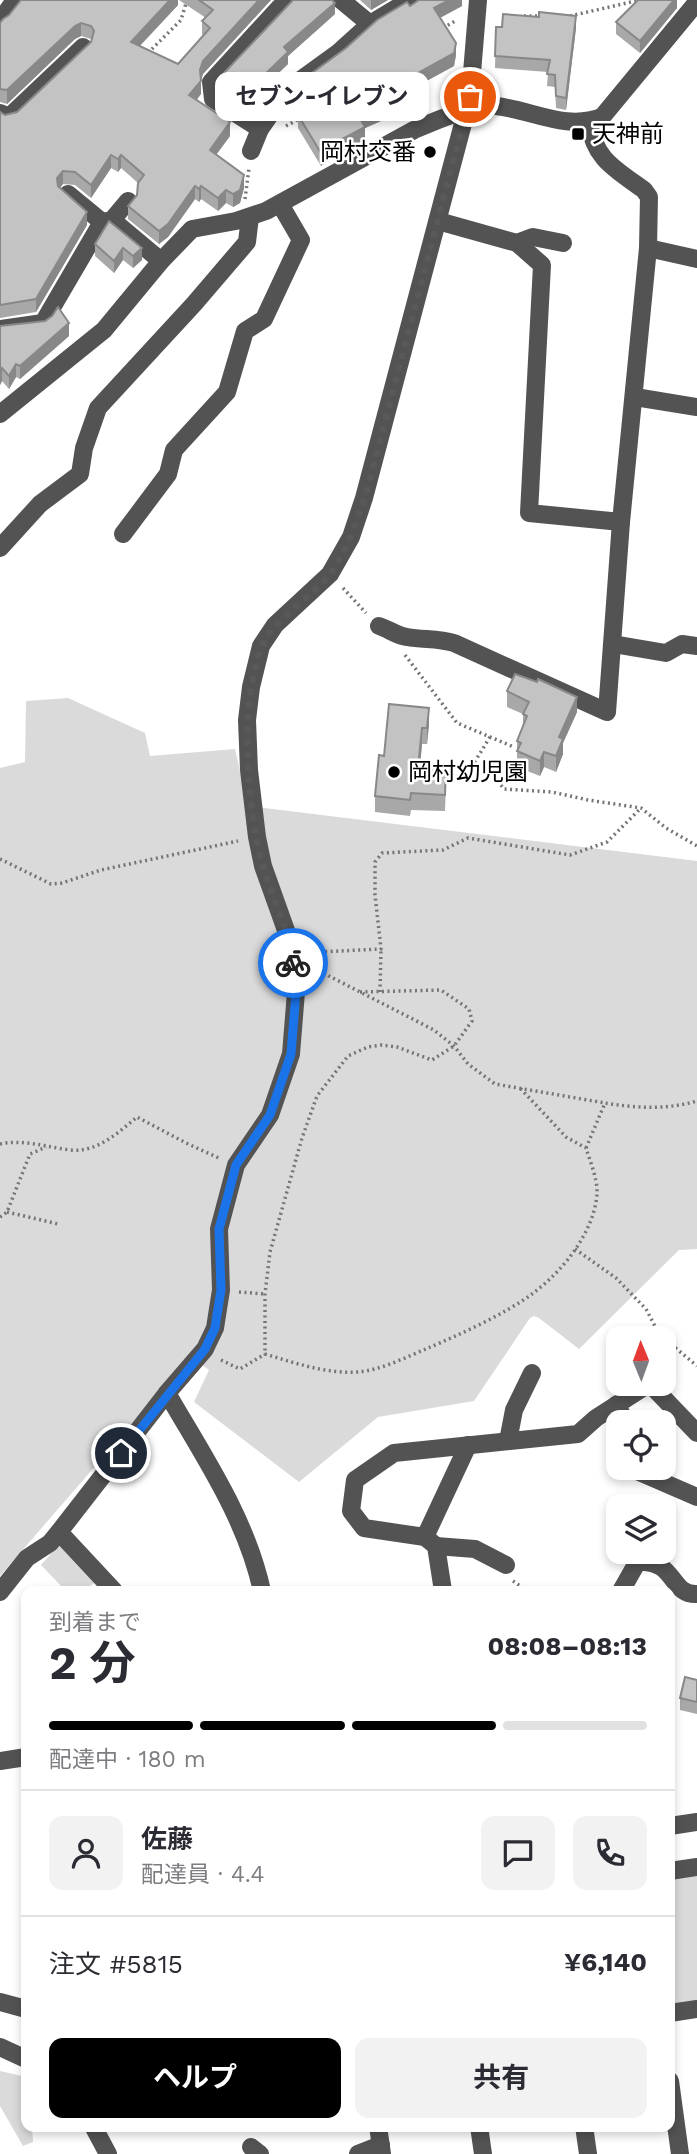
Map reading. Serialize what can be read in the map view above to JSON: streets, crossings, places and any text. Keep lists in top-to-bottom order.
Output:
{
  "places": {
    "other": ["セブン-イレブン", "岡村交番", "岡村幼児園"],
    "transit": ["天神前"]
  },
  "north": "top",
  "page": {
    "bubble": "セブン-イレブン",
    "heading": ["2 分", "到着まで", "08:08–08:13"],
    "panel": [
      "佐藤",
      "配達員 · 4.4",
      "注文 #5815",
      "¥6,140"
    ],
    "bar": "配達中 · 180 m",
    "buttons": ["ヘルプ", "共有"]
  }
}
